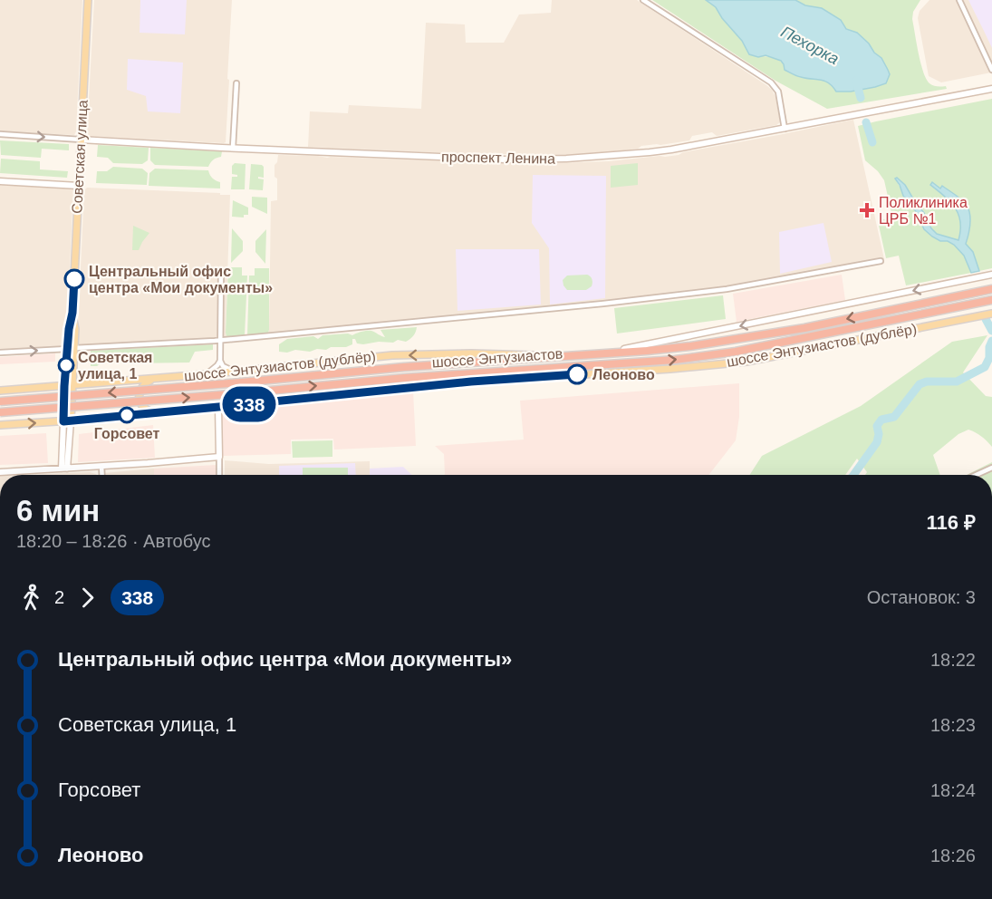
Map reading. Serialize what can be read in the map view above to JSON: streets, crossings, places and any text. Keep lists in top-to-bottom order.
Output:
{
  "streets": {
    "highway": ["шоссе Энтузиастов"],
    "main road": ["Советская улица", "проспект Ленина", "шоссе Энтузиастов (дублёр)"]
  },
  "crossings": [
    ["Советская улица", "проспект Ленина"],
    ["Советская улица", "шоссе Энтузиастов (дублёр)"],
    ["шоссе Энтузиастов (дублёр)", "шоссе Энтузиастов"]
  ],
  "water": ["Пехорка"],
  "places": {
    "health": ["Поликлиника ЦРБ №1"],
    "other": [
      "Центральный офис центра «Мои документы»",
      "Советская улица, 1",
      "Леоново",
      "Горсовет"
    ]
  },
  "lines": ["bus line 338"],
  "page": {
    "on_map": "338",
    "heading": ["6 мин", "18:20 – 18:26 · Автобус", "116 ₽"],
    "legs": ["2", "338", "Остановок: 3"],
    "list": [
      {
        "name": "Центральный офис центра «Мои документы»",
        "value": "18:22"
      },
      {
        "name": "Советская улица, 1",
        "value": "18:23"
      },
      {
        "name": "Горсовет",
        "value": "18:24"
      },
      {
        "name": "Леоново",
        "value": "18:26"
      }
    ]
  }
}
